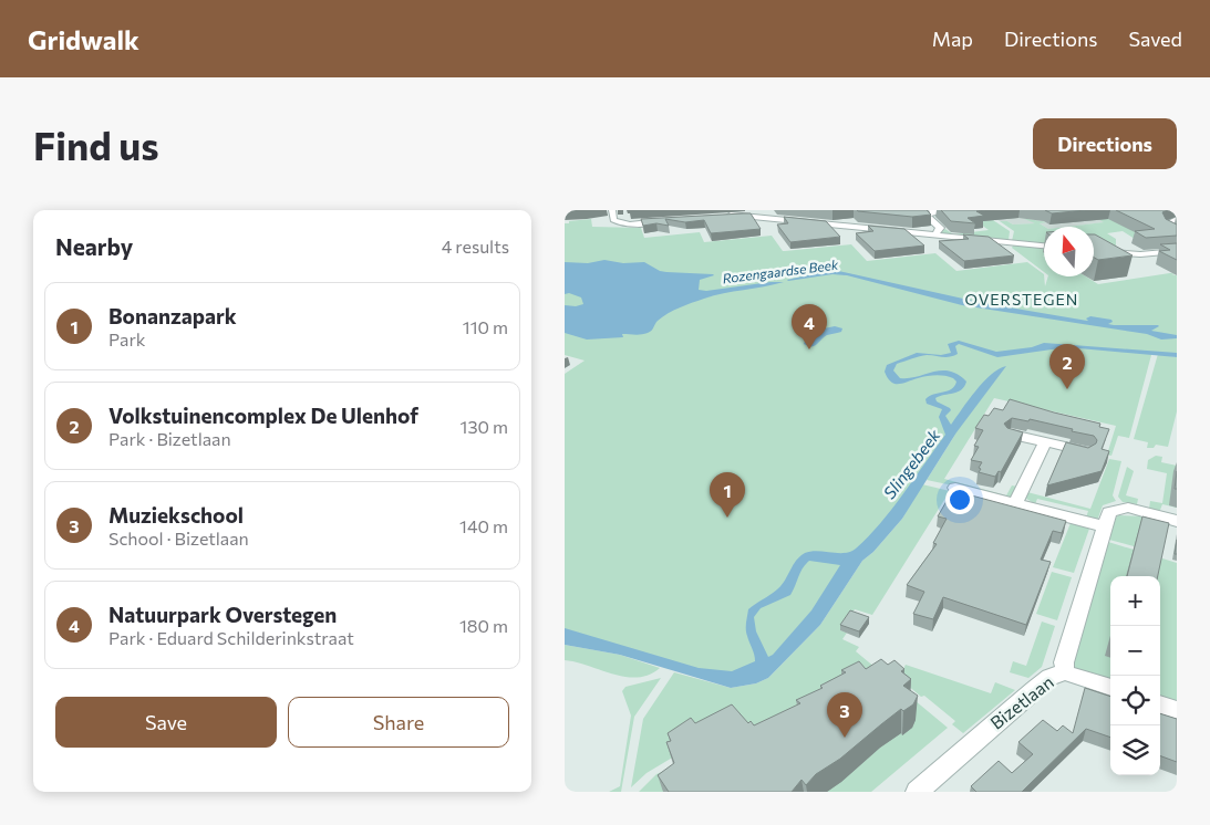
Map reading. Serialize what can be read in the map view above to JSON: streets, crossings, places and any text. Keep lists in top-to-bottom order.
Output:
{
  "streets": {
    "street": ["Bizetlaan"]
  },
  "districts": ["OVERSTEGEN"],
  "water": ["Rozengaardse Beek", "Slingebeek"],
  "north": "top",
  "page": {
    "header": "Gridwalk",
    "nav": ["Map", "Directions", "Saved"],
    "buttons": [
      "Directions",
      ["Save", "Share"]
    ],
    "title": "Find us",
    "heading": ["Nearby", "4 results"],
    "list": [
      {
        "mark": "1",
        "name": "Bonanzapark",
        "note": "Park",
        "value": "110 m"
      },
      {
        "mark": "2",
        "name": "Volkstuinencomplex De Ulenhof",
        "note": "Park · Bizetlaan",
        "value": "130 m"
      },
      {
        "mark": "3",
        "name": "Muziekschool",
        "note": "School · Bizetlaan",
        "value": "140 m"
      },
      {
        "mark": "4",
        "name": "Natuurpark Overstegen",
        "note": "Park · Eduard Schilderinkstraat",
        "value": "180 m"
      }
    ],
    "pins": [
      "4",
      "2",
      "1",
      "3"
    ],
    "map_buttons": ["+", "−"]
  }
}
